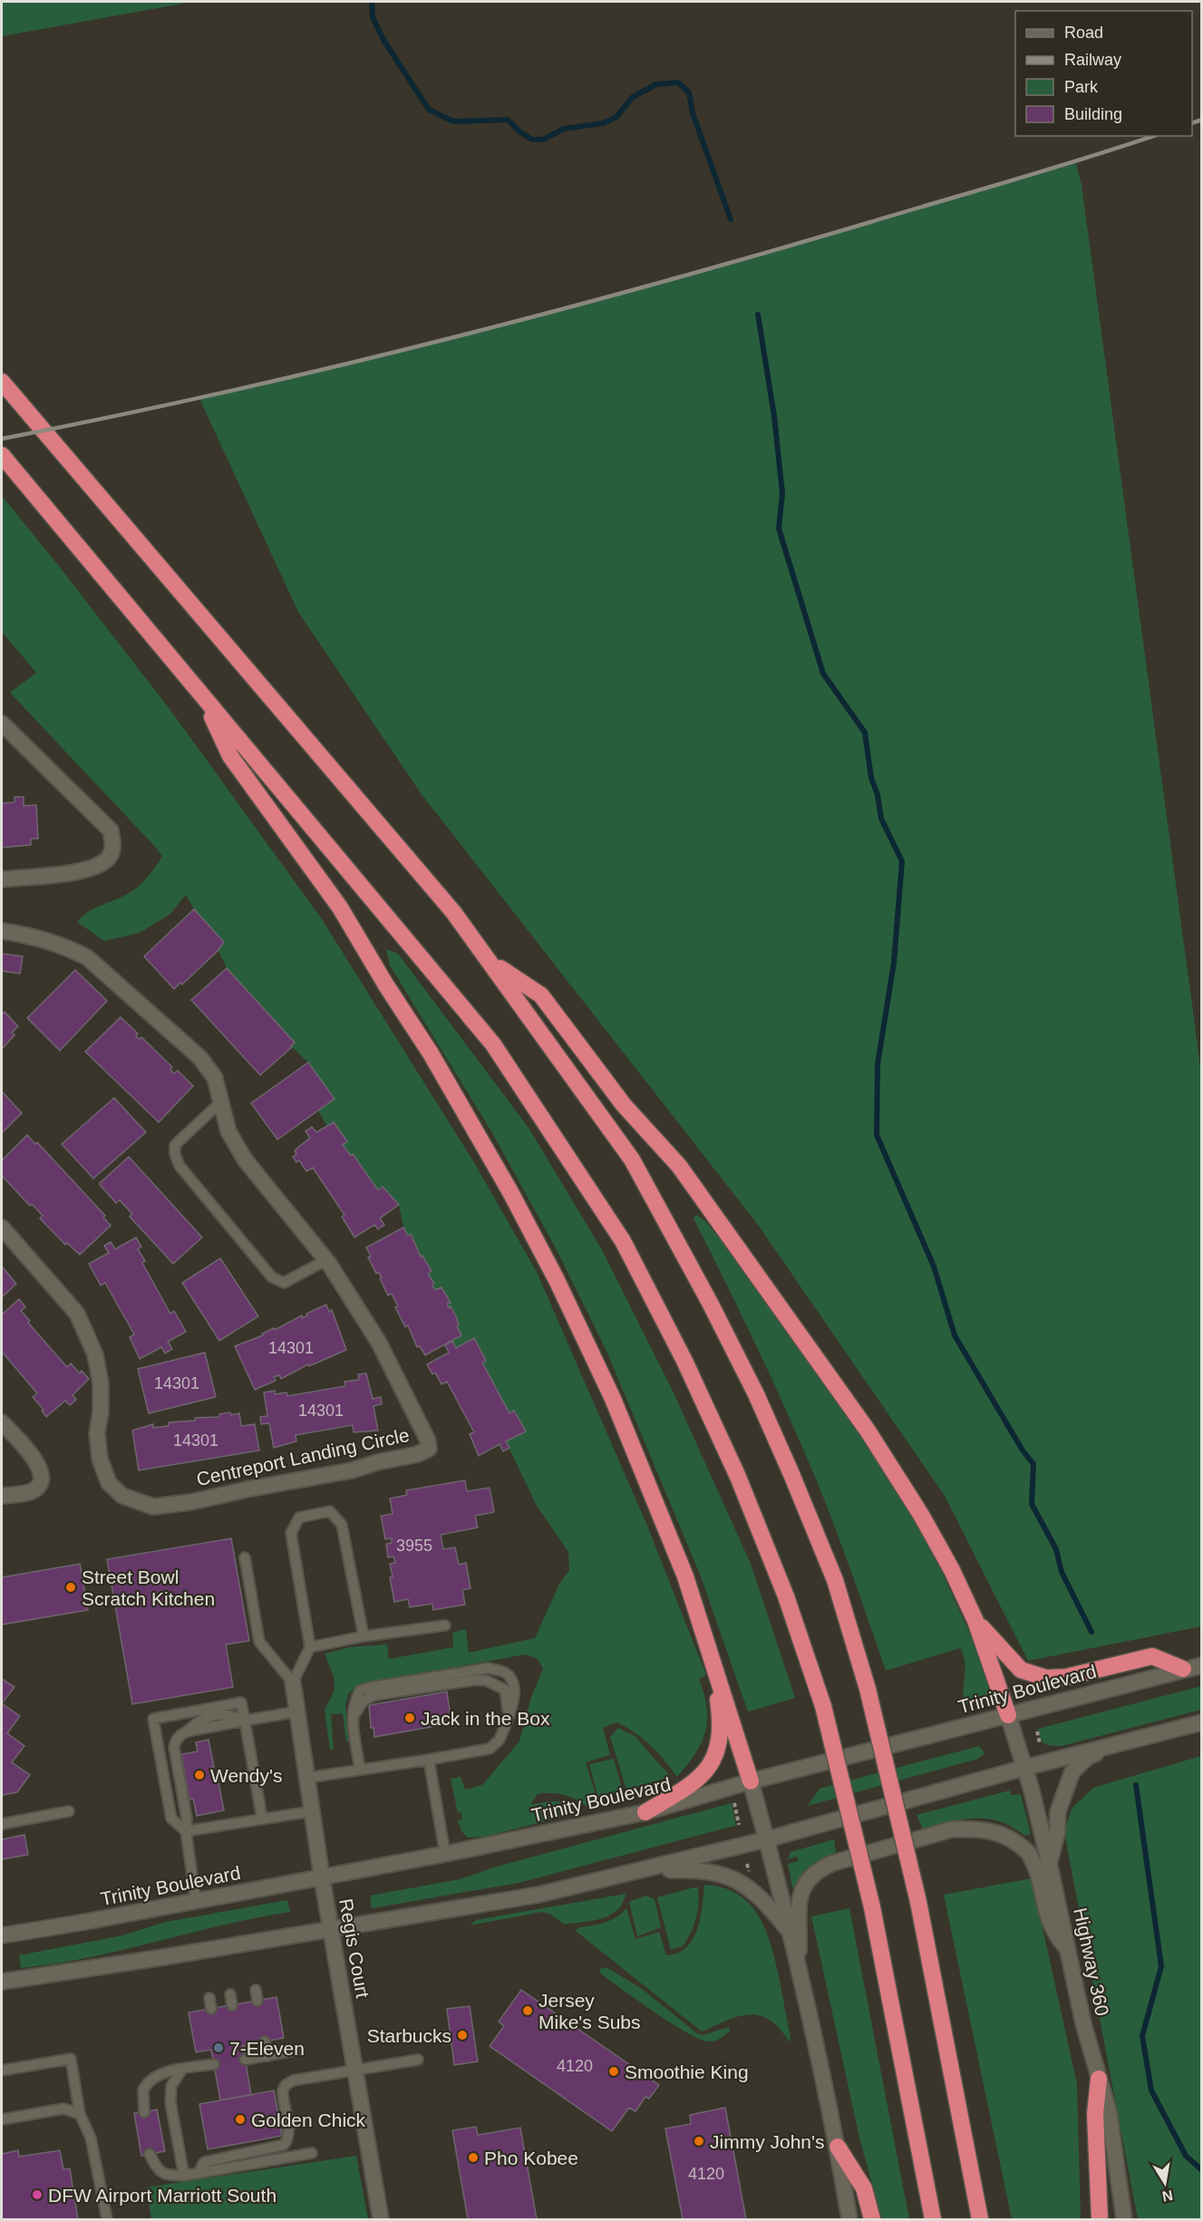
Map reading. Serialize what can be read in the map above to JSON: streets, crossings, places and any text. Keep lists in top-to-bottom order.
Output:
{
  "streets": {
    "main road": [
      "Centreport Landing Circle",
      "Trinity Boulevard",
      "Regis Court",
      "Highway 360"
    ]
  },
  "crossings": [
    ["Trinity Boulevard", "Regis Court"],
    ["Trinity Boulevard", "Highway 360"]
  ],
  "places": [
    "Street Bowl Scratch Kitchen",
    "Jack in the Box",
    "Wendy's",
    "Jersey Mike's Subs",
    "Starbucks",
    "7-Eleven",
    "Smoothie King",
    "Golden Chick",
    "Jimmy John's",
    "Pho Kobee",
    "DFW Airport Marriott South"
  ],
  "house_numbers": [
    "14301",
    "14301",
    "14301",
    "14301",
    "3955",
    "4120",
    "4120"
  ],
  "legend": [
    "Road",
    "Railway",
    "Park",
    "Building"
  ],
  "north": "bottom"
}
